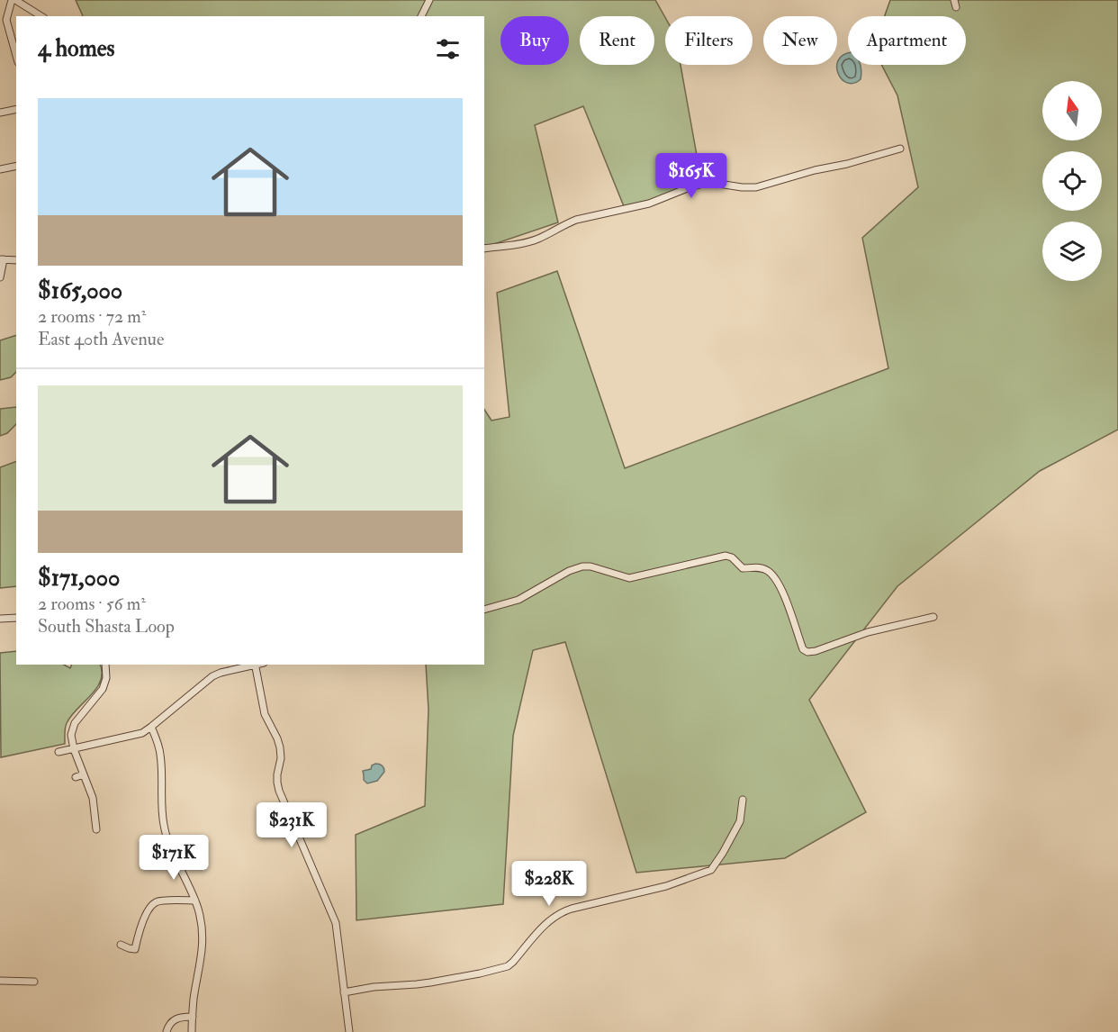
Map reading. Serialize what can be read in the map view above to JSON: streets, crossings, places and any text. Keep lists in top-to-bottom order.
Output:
{
  "north": "top",
  "page": {
    "chip": [
      "Buy",
      "Rent",
      "Filters",
      "New",
      "Apartment"
    ],
    "heading": "4 homes",
    "list": [
      {
        "name": "$165,000",
        "note": "2 rooms · 72 m² · East 40th Avenue"
      },
      {
        "name": "$171,000",
        "note": "2 rooms · 56 m² · South Shasta Loop"
      }
    ],
    "price": [
      "$165K",
      "$231K",
      "$171K",
      "$228K"
    ]
  }
}
